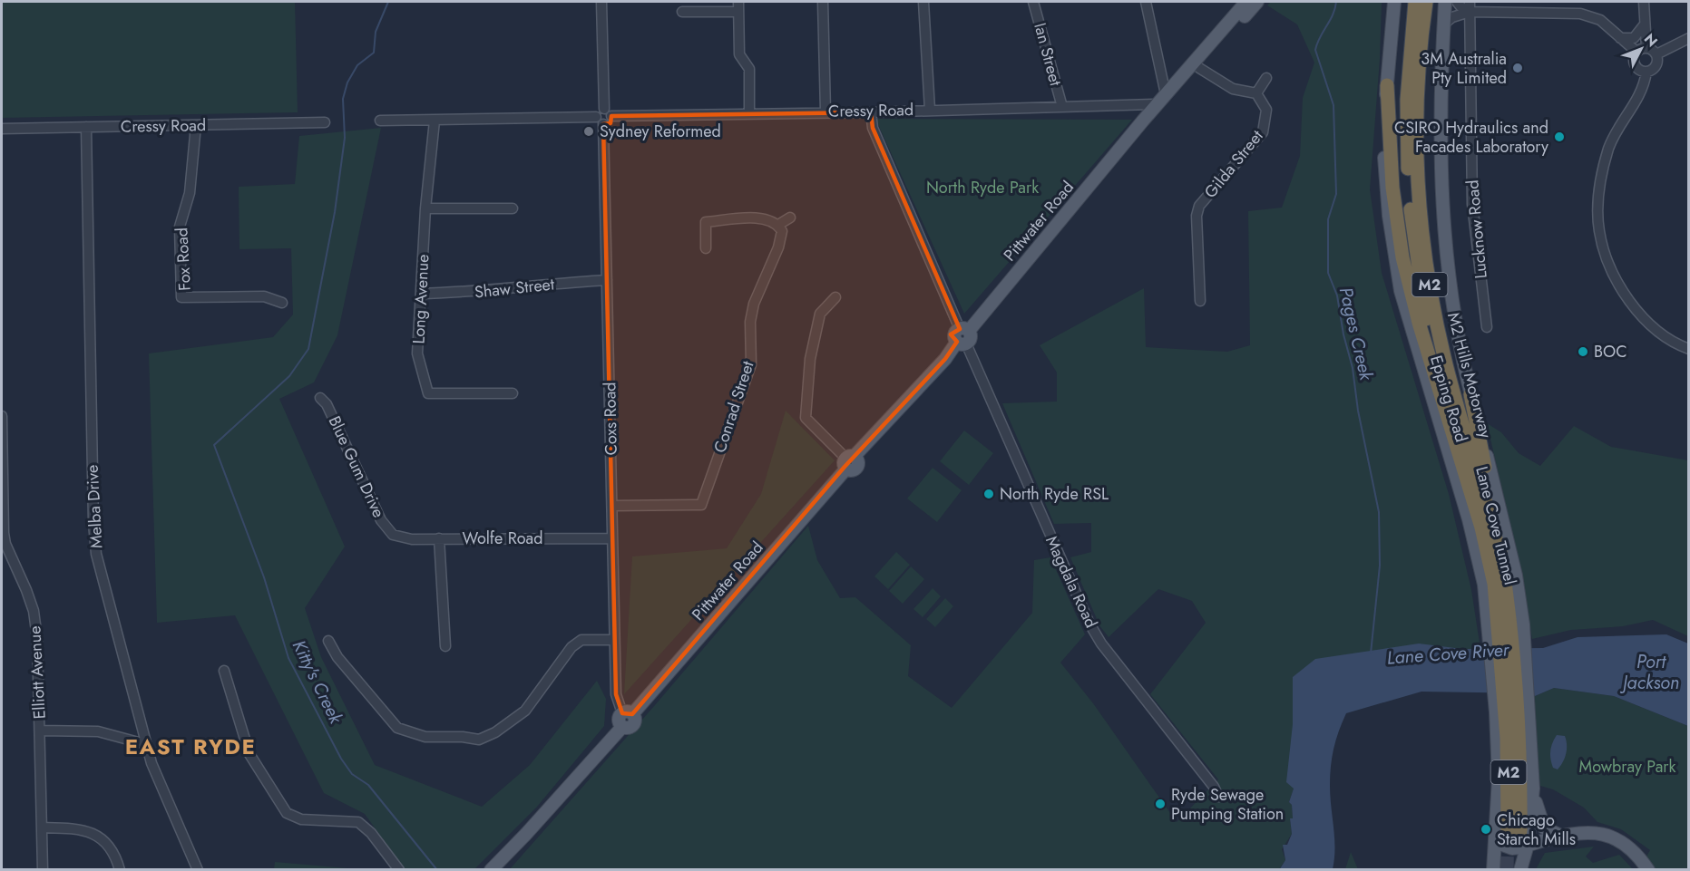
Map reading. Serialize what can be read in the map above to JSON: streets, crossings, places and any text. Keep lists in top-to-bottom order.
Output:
{
  "streets": {
    "highway": ["M2", "M2 Hills Motorway", "Lane Cove Tunnel"],
    "main road": ["Pittwater Road", "Epping Road"],
    "street": [
      "Ian Street",
      "Cressy Road",
      "Gilda Street",
      "Lucknow Road",
      "Fox Road",
      "Shaw Street",
      "Long Avenue",
      "Conrad Street",
      "Coxs Road",
      "Blue Gum Drive",
      "Melba Drive",
      "Wolfe Road",
      "Magdala Road",
      "Elliott Avenue"
    ]
  },
  "crossings": [
    ["Ian Street", "Cressy Road"],
    ["Cressy Road", "Pittwater Road"],
    ["Cressy Road", "Fox Road"],
    ["Cressy Road", "Melba Drive"],
    ["Pittwater Road", "Coxs Road"],
    ["Pittwater Road", "Magdala Road"],
    ["M2", "M2 Hills Motorway"],
    ["M2", "Epping Road"],
    ["M2", "Lane Cove Tunnel"],
    ["Shaw Street", "Long Avenue"],
    ["Shaw Street", "Coxs Road"],
    ["M2 Hills Motorway", "Lane Cove Tunnel"],
    ["Epping Road", "Lane Cove Tunnel"],
    ["Conrad Street", "Coxs Road"],
    ["Coxs Road", "Wolfe Road"],
    ["Blue Gum Drive", "Wolfe Road"]
  ],
  "districts": ["EAST RYDE"],
  "water": [
    "Pages Creek",
    "Lane Cove River",
    "Port Jackson",
    "Kitty's Creek"
  ],
  "parks": ["North Ryde Park", "Mowbray Park"],
  "places": [
    "3M Australia Pty Limited",
    "Sydney Reformed",
    "CSIRO Hydraulics and Facades Laboratory",
    "BOC",
    "North Ryde RSL",
    "Ryde Sewage Pumping Station",
    "Chicago Starch Mills"
  ],
  "north": "top right"
}
